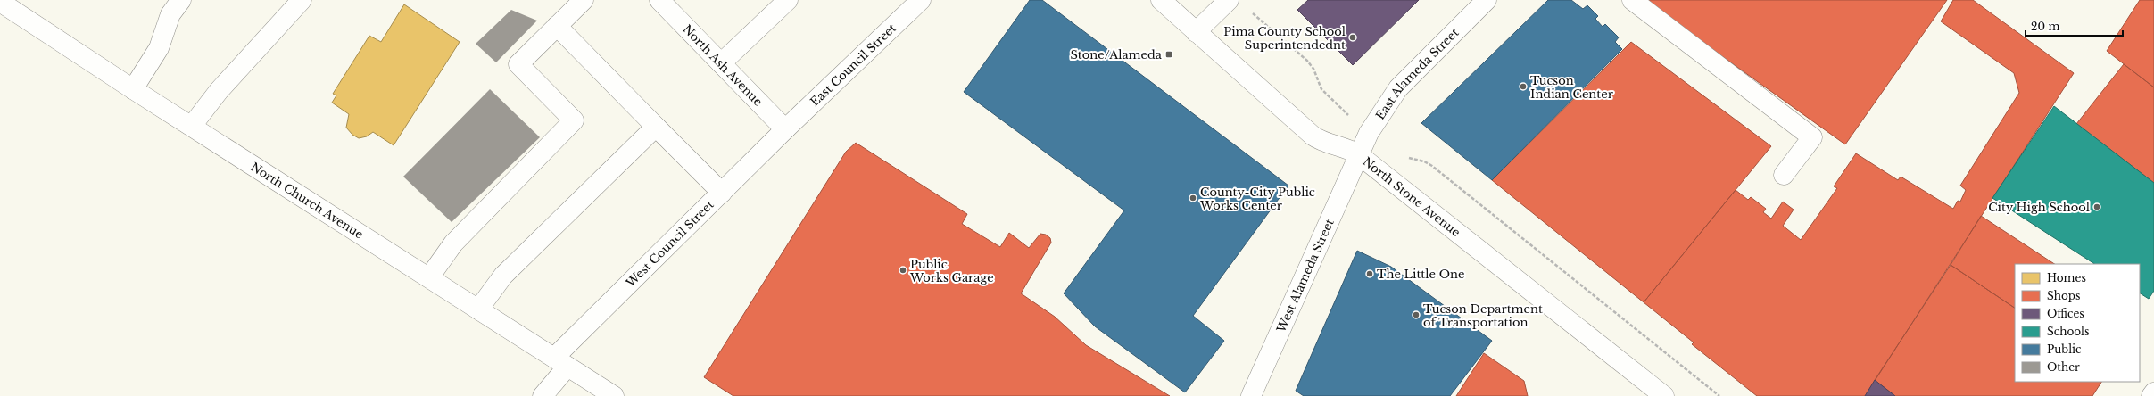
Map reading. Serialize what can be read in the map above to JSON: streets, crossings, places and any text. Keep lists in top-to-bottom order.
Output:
{
  "streets": {
    "street": [
      "North Ash Avenue",
      "East Council Street",
      "East Alameda Street",
      "North Stone Avenue",
      "North Church Avenue",
      "West Council Street",
      "West Alameda Street"
    ]
  },
  "crossings": [
    ["North Ash Avenue", "East Council Street"],
    ["North Ash Avenue", "West Council Street"],
    ["East Council Street", "West Council Street"],
    ["East Alameda Street", "North Stone Avenue"],
    ["East Alameda Street", "West Alameda Street"],
    ["North Stone Avenue", "West Alameda Street"],
    ["North Church Avenue", "West Council Street"]
  ],
  "places": {
    "other": [
      "Pima County School Superintendednt",
      "Tucson Indian Center",
      "County-City Public Works Center",
      "City High School",
      "Public Works Garage",
      "The Little One",
      "Tucson Department of Transportation"
    ],
    "transit": ["Stone/Alameda"]
  },
  "legend": [
    "Homes",
    "Shops",
    "Offices",
    "Schools",
    "Public",
    "Other"
  ],
  "scale_bar": "20 m"
}
